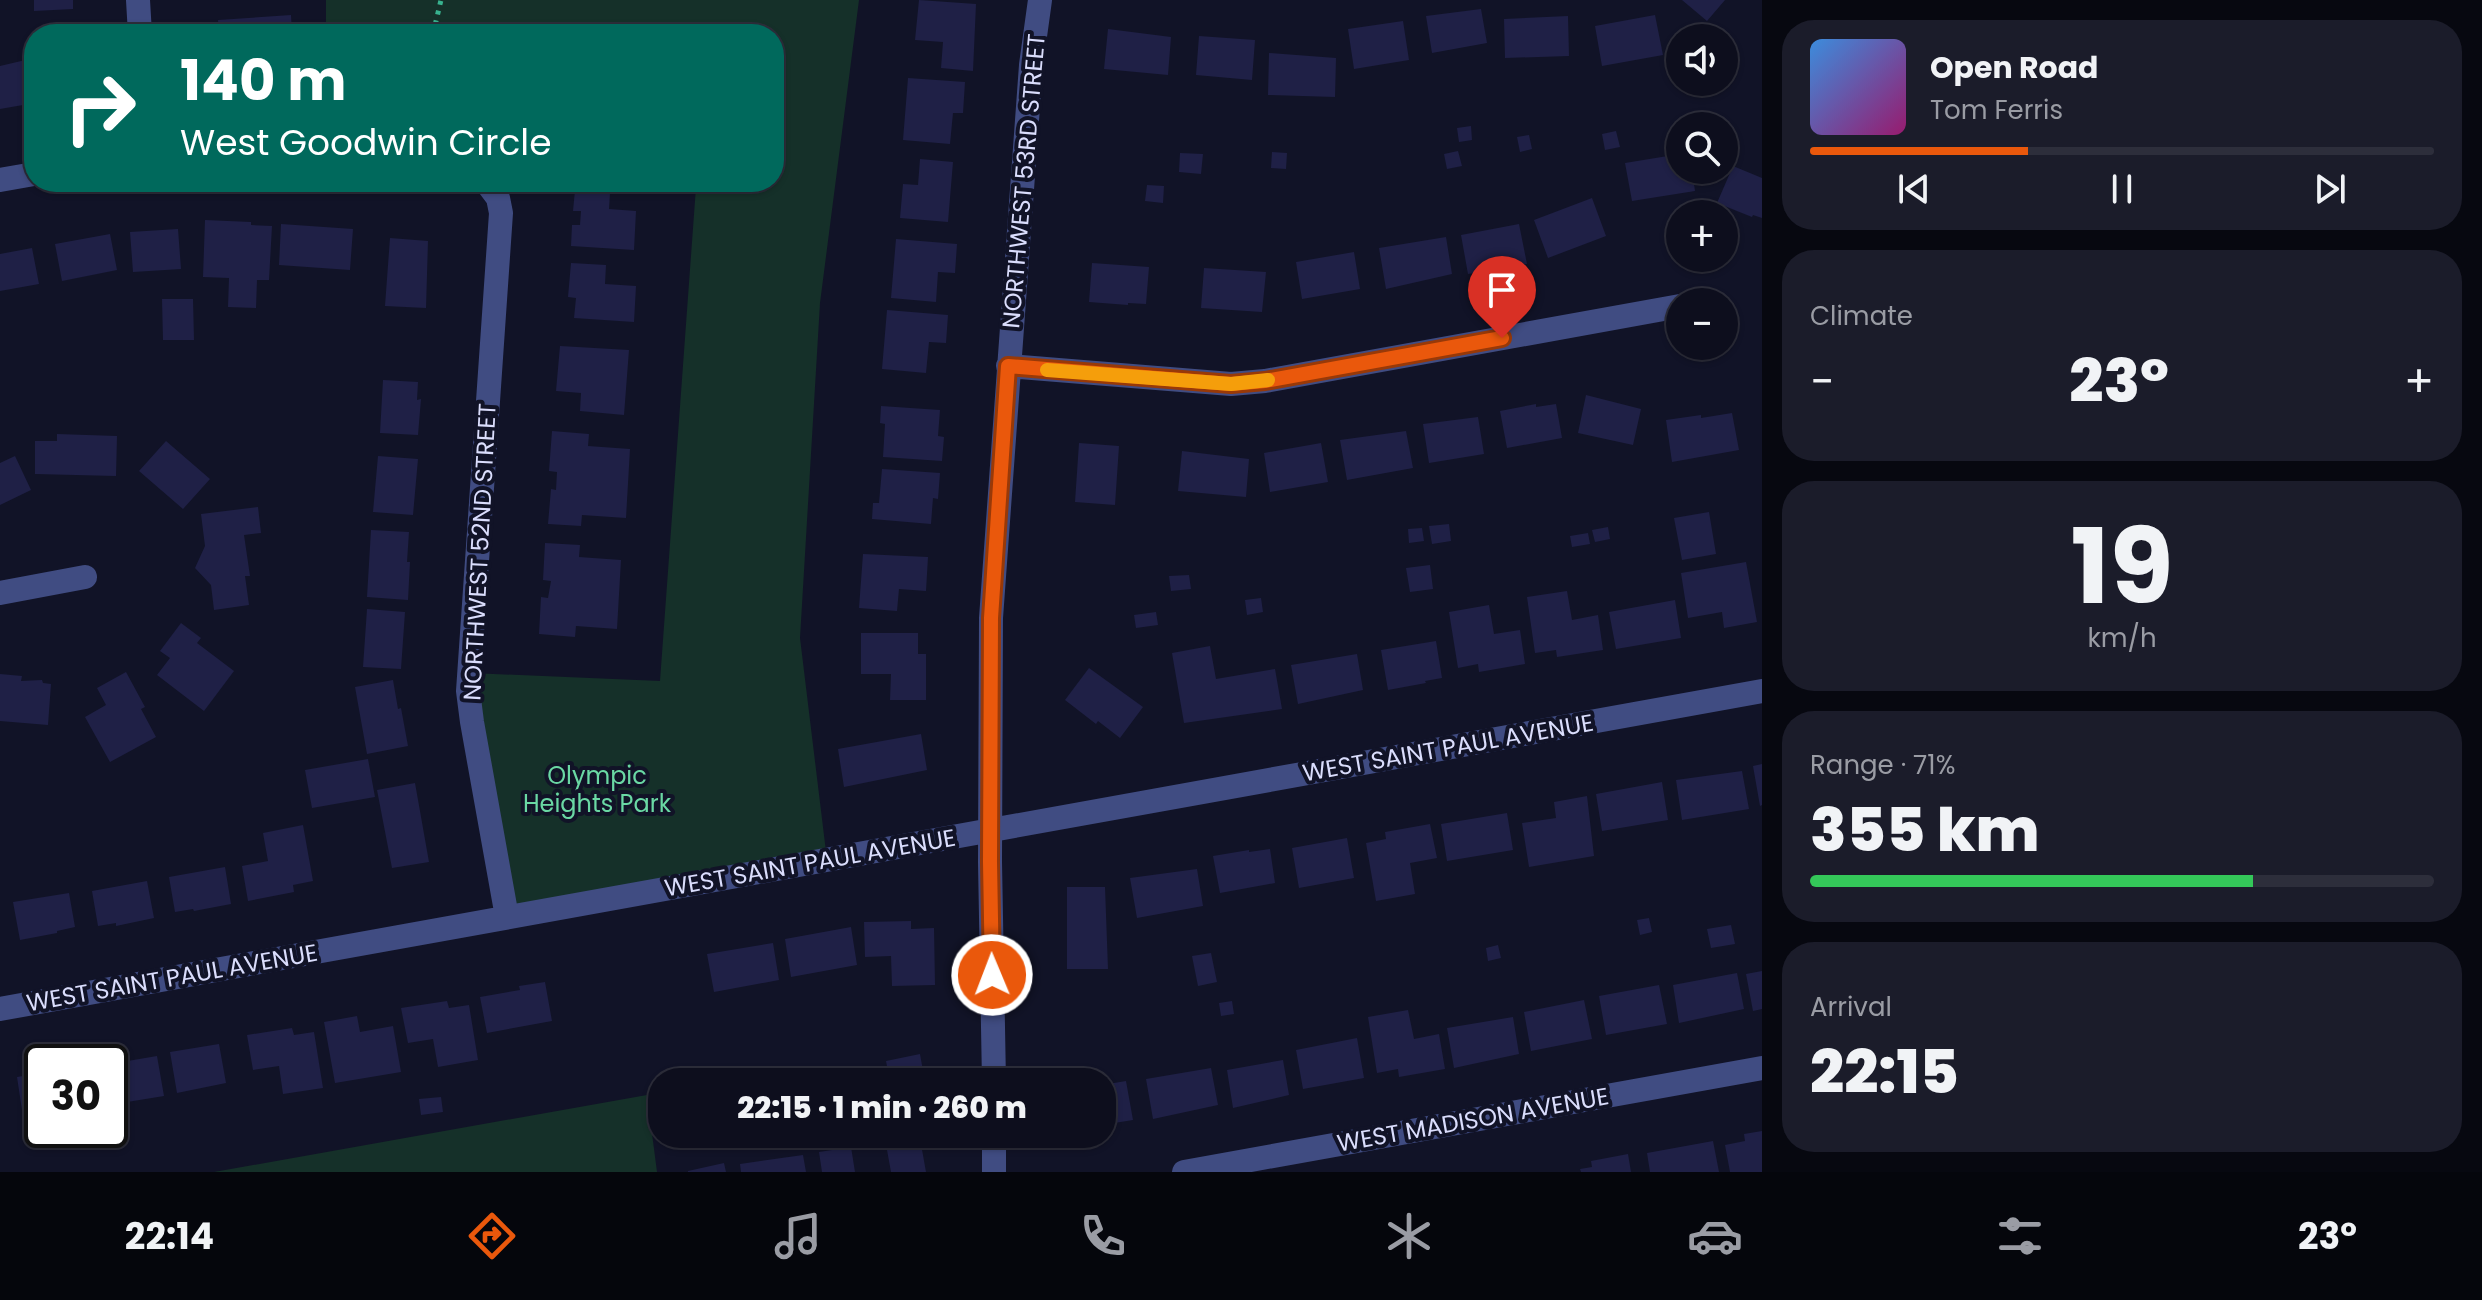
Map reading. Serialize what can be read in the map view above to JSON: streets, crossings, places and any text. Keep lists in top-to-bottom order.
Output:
{
  "streets": {
    "street": [
      "NORTHWEST 53RD STREET",
      "NORTHWEST 52ND STREET",
      "WEST SAINT PAUL AVENUE",
      "WEST MADISON AVENUE"
    ]
  },
  "crossings": [
    ["NORTHWEST 53RD STREET", "WEST SAINT PAUL AVENUE"],
    ["NORTHWEST 52ND STREET", "WEST SAINT PAUL AVENUE"]
  ],
  "parks": ["Olympic Heights Park"],
  "page": {
    "map_buttons": ["+", "−"],
    "turn": ["140 m", "West Goodwin Circle"],
    "song": ["Open Road", "Tom Ferris"],
    "tile": [
      "Climate",
      ["19", "km/h"],
      ["Range · 71%", "355 km"],
      ["Arrival", "22:15"]
    ],
    "heat": ["−", "23°", "+"],
    "limit": "30",
    "trip": "22:15 · 1 min · 260 m",
    "tabs": ["22:14", "23°"]
  }
}
